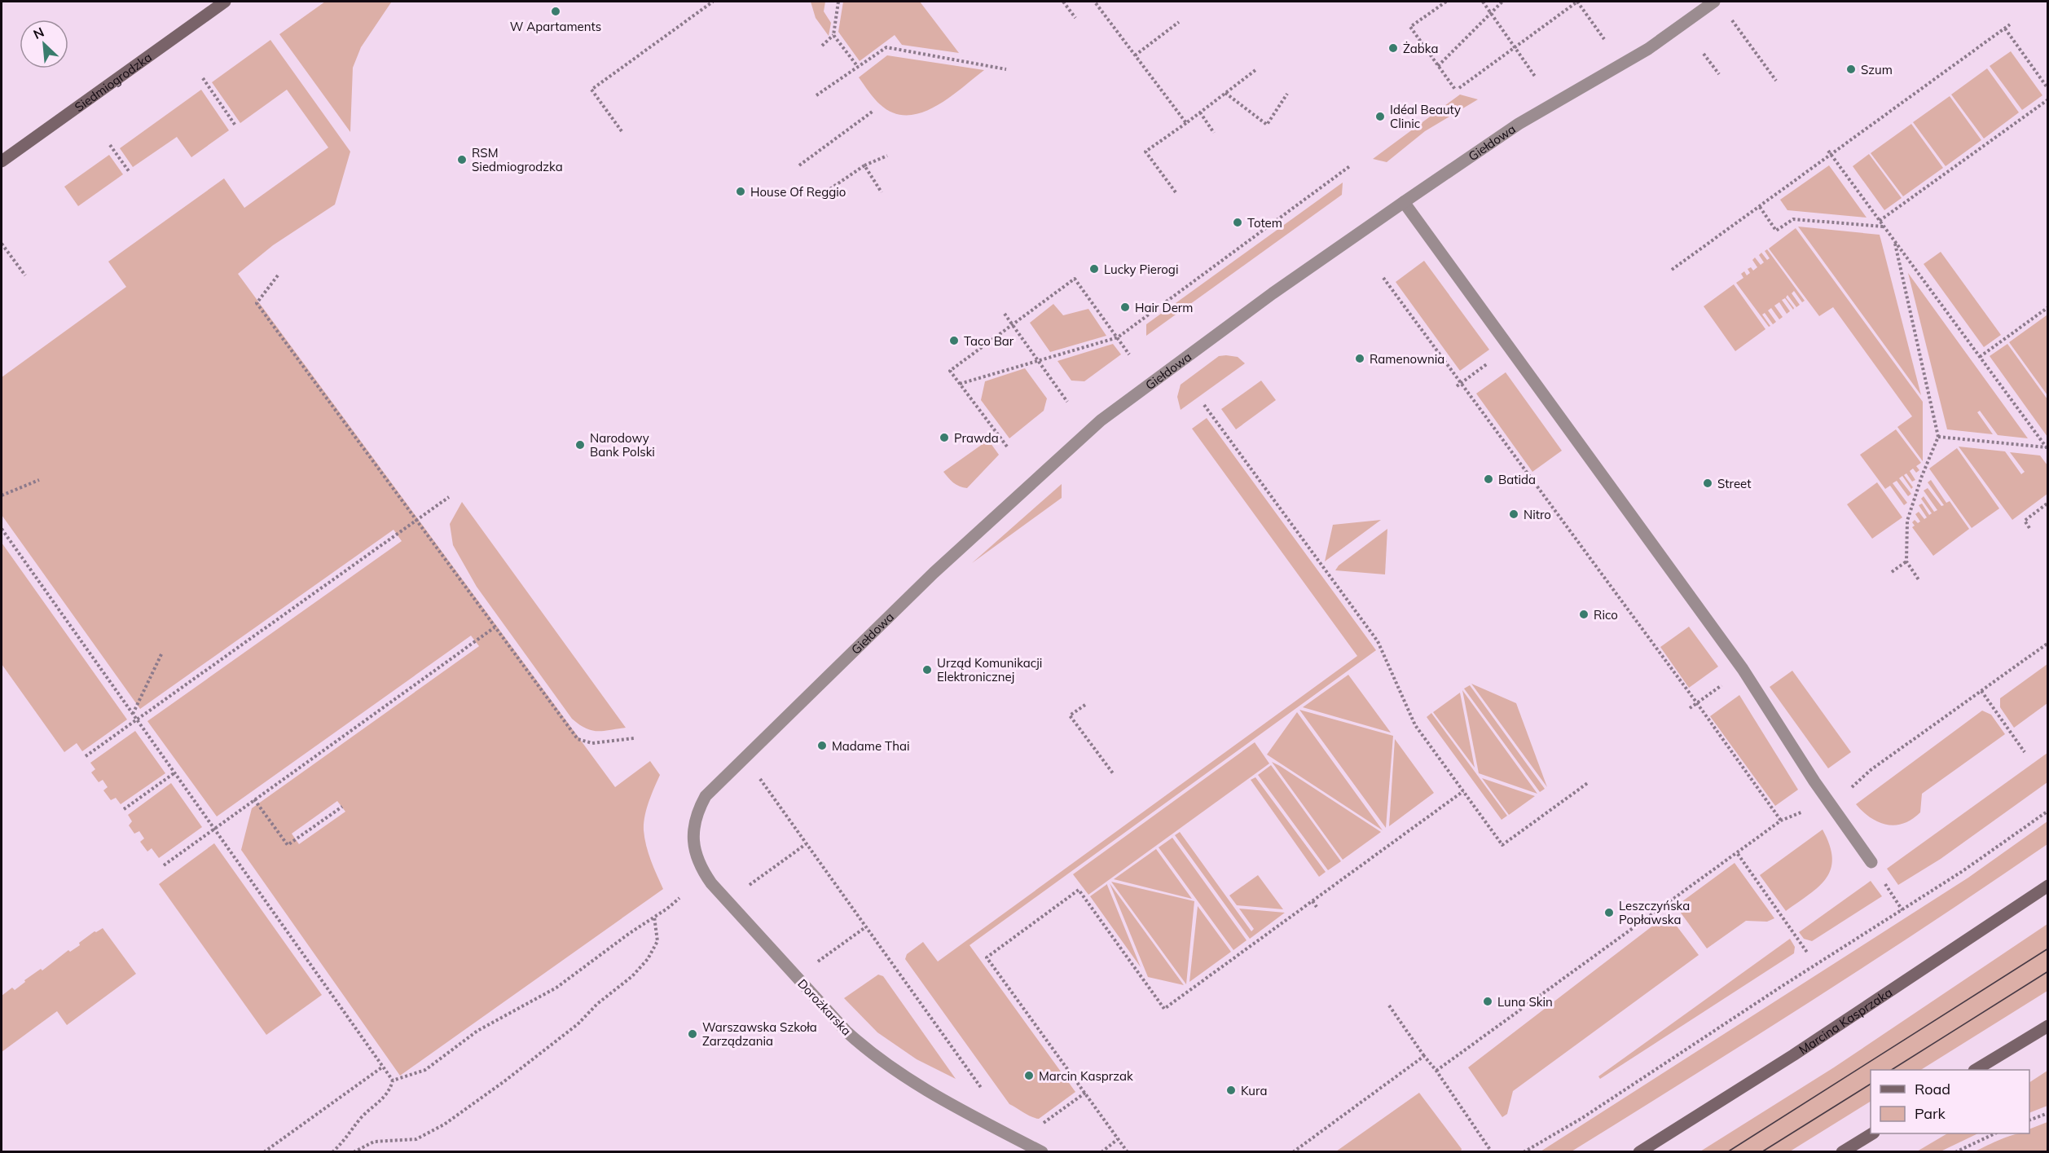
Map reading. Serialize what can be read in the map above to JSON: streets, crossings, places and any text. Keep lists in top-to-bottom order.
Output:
{
  "streets": {
    "main road": ["Siedmiogrodzka", "Marcina Kasprzaka"],
    "street": ["Giełdowa", "Dorożkarska"]
  },
  "crossings": [
    ["Giełdowa", "Dorożkarska"]
  ],
  "places": [
    "W Apartaments",
    "Żabka",
    "Szum",
    "Idéal Beauty Clinic",
    "RSM Siedmiogrodzka",
    "House Of Reggio",
    "Totem",
    "Lucky Pierogi",
    "Hair Derm",
    "Taco Bar",
    "Ramenownia",
    "Prawda",
    "Narodowy Bank Polski",
    "Batida",
    "Street",
    "Nitro",
    "Rico",
    "Urząd Komunikacji Elektronicznej",
    "Madame Thai",
    "Leszczyńska Popławska",
    "Luna Skin",
    "Warszawska Szkoła Zarządzania",
    "Marcin Kasprzak",
    "Kura"
  ],
  "legend": ["Road", "Park"],
  "north": "top left"
}
